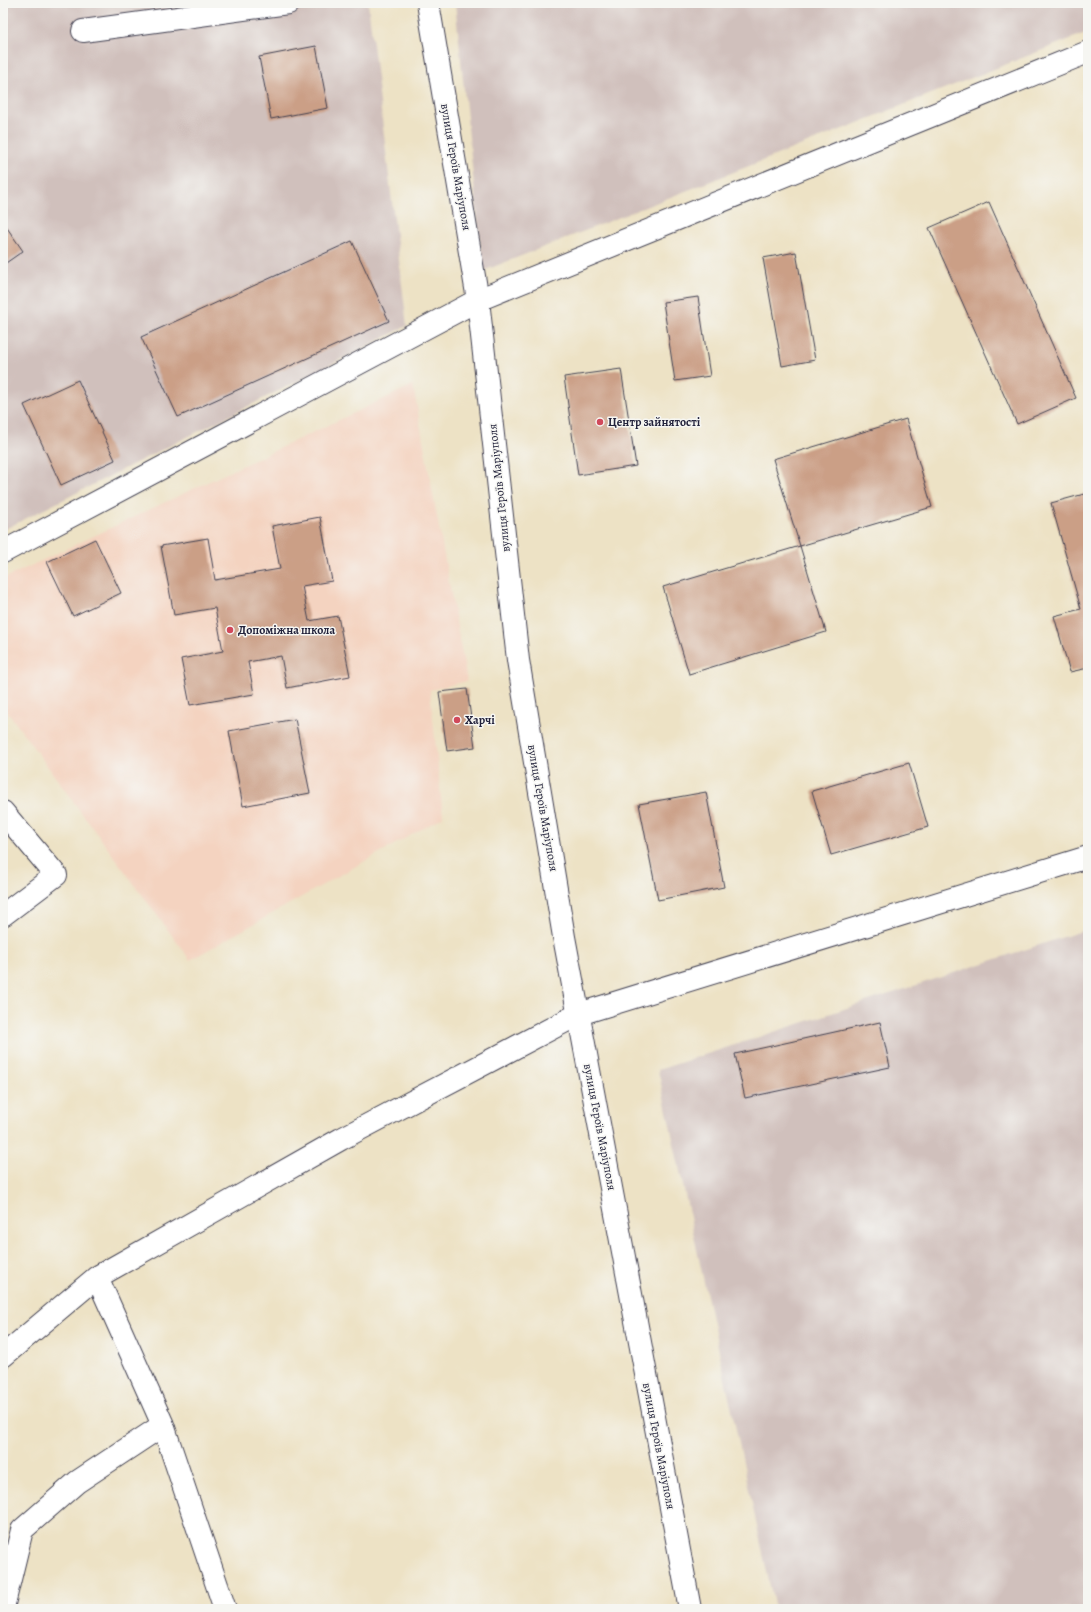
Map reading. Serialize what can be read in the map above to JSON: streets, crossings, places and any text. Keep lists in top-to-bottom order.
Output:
{
  "streets": {
    "street": ["вулиця Героїв Маріуполя"]
  },
  "places": ["Центр зайнятості", "Допомiжна школа", "Харчі"]
}
